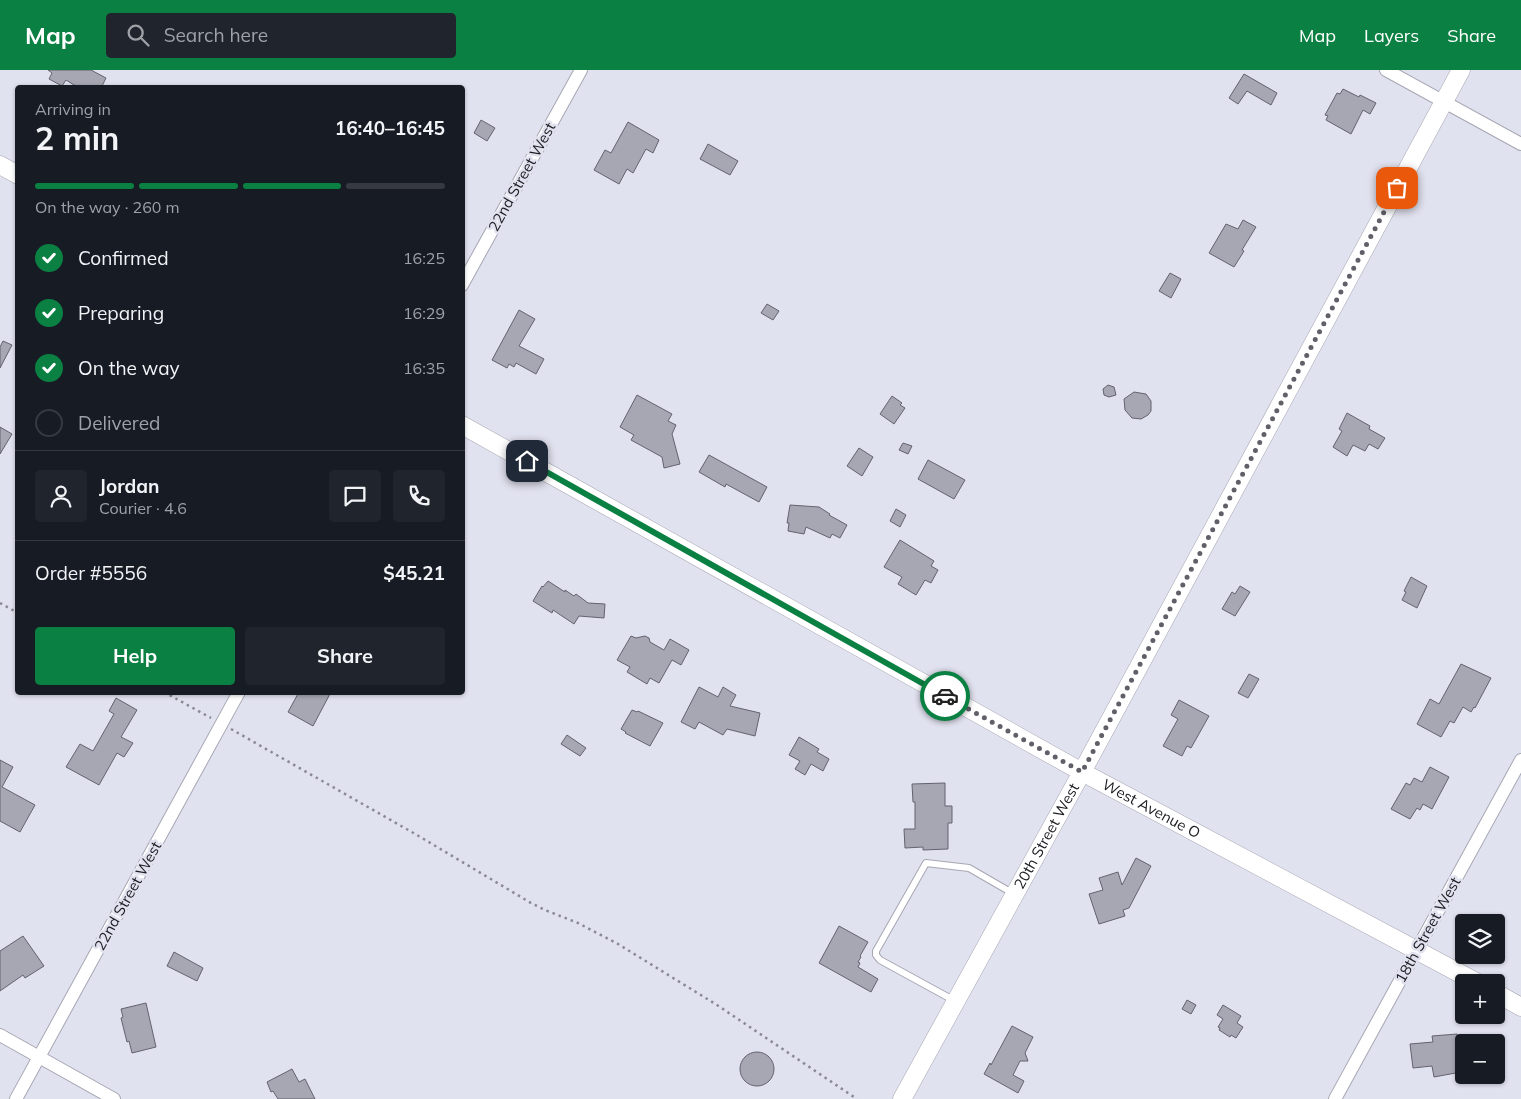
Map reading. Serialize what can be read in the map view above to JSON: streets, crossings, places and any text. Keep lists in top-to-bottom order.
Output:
{
  "streets": {
    "street": [
      "22nd Street West",
      "West Avenue O",
      "20th Street West",
      "18th Street West"
    ]
  },
  "crossings": [
    ["West Avenue O", "20th Street West"],
    ["West Avenue O", "18th Street West"]
  ],
  "page": {
    "header": "Map",
    "search": "Search here",
    "nav": ["Map", "Layers", "Share"],
    "heading": ["2 min", "Arriving in", "16:40–16:45"],
    "panel": [
      "Jordan",
      "Courier · 4.6",
      "Order #5556",
      "$45.21"
    ],
    "bar": "On the way · 260 m",
    "list": [
      ["Confirmed", "16:25"],
      ["Preparing", "16:29"],
      ["On the way", "16:35"],
      "Delivered"
    ],
    "buttons": ["Help", "Share"],
    "map_buttons": ["+", "−"]
  }
}
